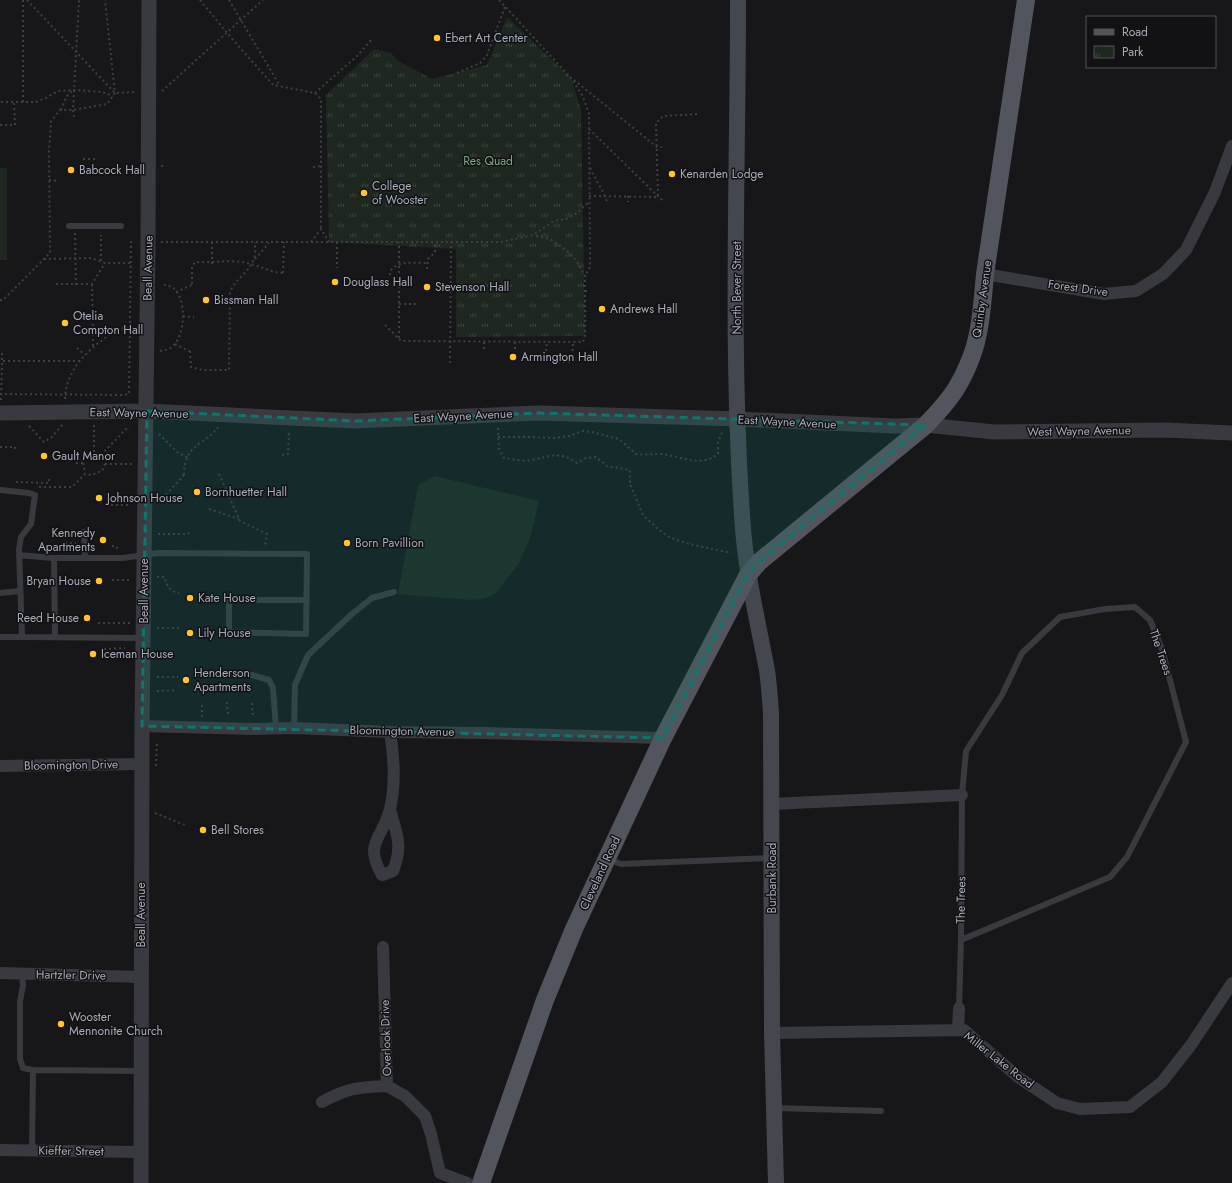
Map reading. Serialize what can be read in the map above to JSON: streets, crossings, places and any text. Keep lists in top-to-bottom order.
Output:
{
  "streets": {
    "main road": [
      "North Bever Street",
      "Quinby Avenue",
      "Cleveland Road",
      "Burbank Road"
    ],
    "street": [
      "Beall Avenue",
      "Forest Drive",
      "East Wayne Avenue",
      "West Wayne Avenue",
      "The Trees",
      "Bloomington Avenue",
      "Bloomington Drive",
      "Hartzler Drive",
      "Overlook Drive",
      "Miller Lake Road",
      "Kieffer Street"
    ]
  },
  "crossings": [
    ["Beall Avenue", "East Wayne Avenue"],
    ["Beall Avenue", "Bloomington Avenue"],
    ["Beall Avenue", "Bloomington Drive"],
    ["Beall Avenue", "Hartzler Drive"],
    ["Beall Avenue", "Kieffer Street"],
    ["North Bever Street", "Quinby Avenue"],
    ["North Bever Street", "East Wayne Avenue"],
    ["North Bever Street", "Cleveland Road"],
    ["North Bever Street", "Burbank Road"],
    ["Forest Drive", "Quinby Avenue"],
    ["Quinby Avenue", "East Wayne Avenue"],
    ["Quinby Avenue", "West Wayne Avenue"],
    ["Quinby Avenue", "Cleveland Road"],
    ["Quinby Avenue", "Burbank Road"],
    ["East Wayne Avenue", "West Wayne Avenue"],
    ["The Trees", "Miller Lake Road"],
    ["Bloomington Avenue", "Cleveland Road"],
    ["Cleveland Road", "Burbank Road"],
    ["Burbank Road", "Miller Lake Road"]
  ],
  "parks": ["Res Quad"],
  "places": [
    "Ebert Art Center",
    "Babcock Hall",
    "Kenarden Lodge",
    "College of Wooster",
    "Douglass Hall",
    "Stevenson Hall",
    "Bissman Hall",
    "Andrews Hall",
    "Otelia Compton Hall",
    "Armington Hall",
    "Gault Manor",
    "Bornhuetter Hall",
    "Johnson House",
    "Kennedy Apartments",
    "Born Pavillion",
    "Bryan House",
    "Kate House",
    "Reed House",
    "Lily House",
    "Iceman House",
    "Henderson Apartments",
    "Bell Stores",
    "Wooster Mennonite Church"
  ],
  "legend": ["Road", "Park"]
}
